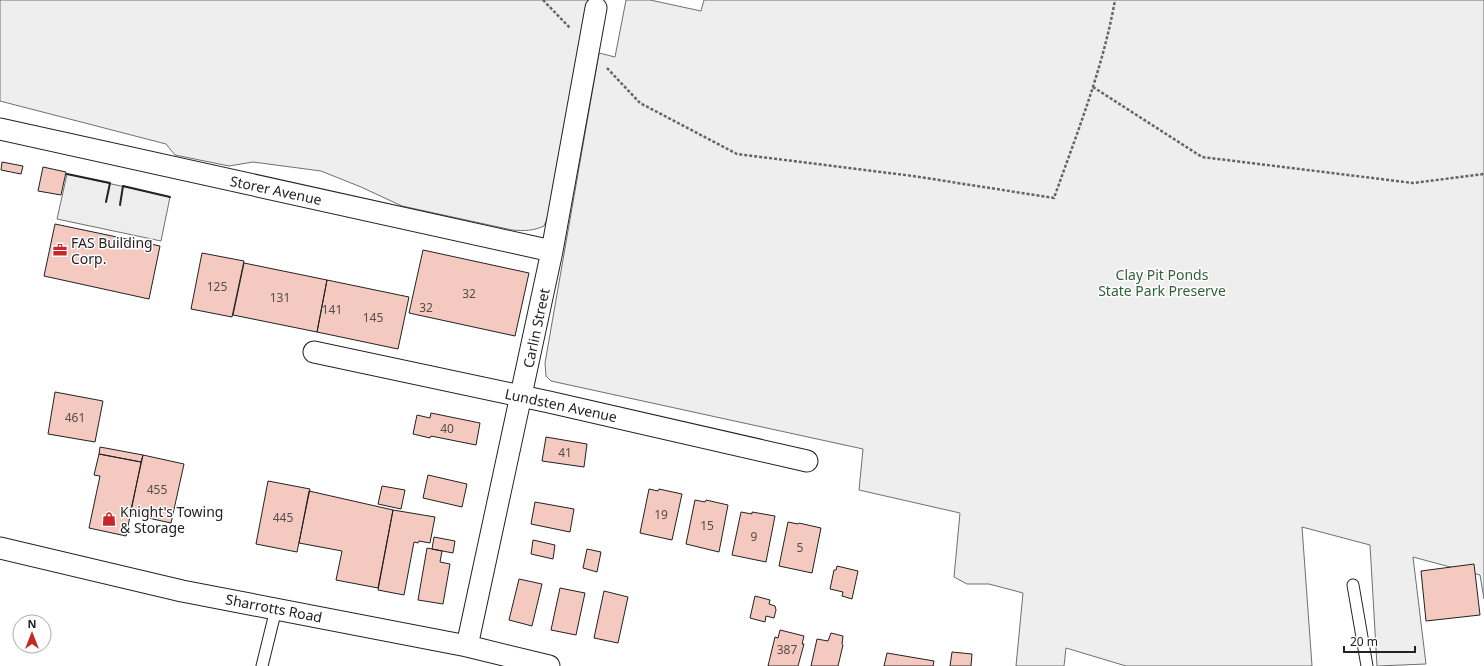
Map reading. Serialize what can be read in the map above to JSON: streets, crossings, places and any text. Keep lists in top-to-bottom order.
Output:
{
  "streets": {
    "street": [
      "Storer Avenue",
      "Carlin Street",
      "Lundsten Avenue",
      "Sharrotts Road"
    ]
  },
  "crossings": [
    ["Storer Avenue", "Carlin Street"],
    ["Carlin Street", "Lundsten Avenue"],
    ["Carlin Street", "Sharrotts Road"]
  ],
  "parks": ["Clay Pit Ponds State Park Preserve"],
  "places": {
    "office": ["FAS Building Corp."],
    "shop": ["Knight's Towing & Storage"]
  },
  "house_numbers": [
    "125",
    "32",
    "131",
    "32",
    "141",
    "145",
    "461",
    "40",
    "41",
    "455",
    "19",
    "445",
    "15",
    "9",
    "5",
    "387"
  ],
  "scale_bar": "20 m",
  "north": "top"
}
